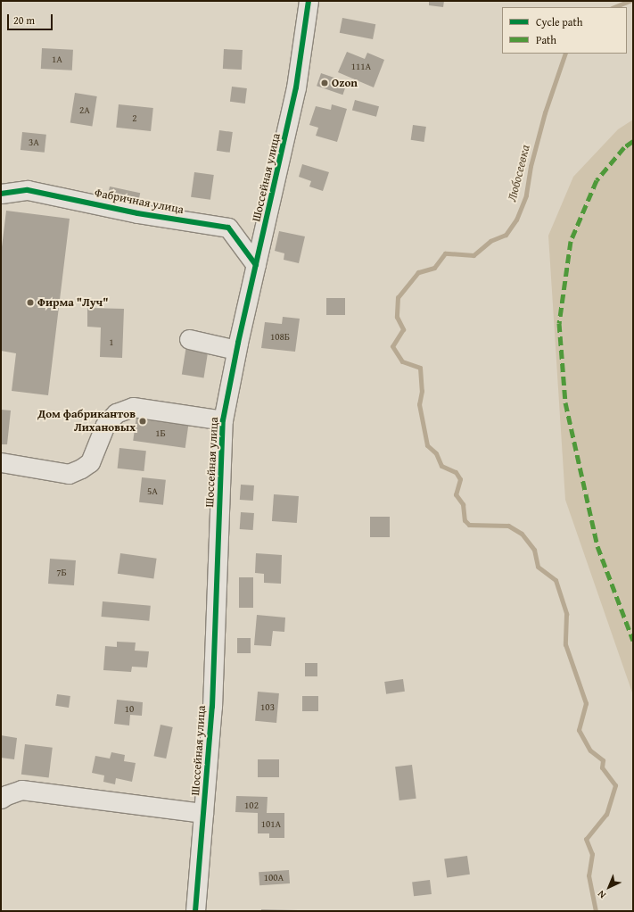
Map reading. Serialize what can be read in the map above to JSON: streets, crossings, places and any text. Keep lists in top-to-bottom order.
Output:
{
  "streets": {
    "street": ["Шоссейная улица", "Фабричная улица"]
  },
  "crossings": [
    ["Шоссейная улица", "Фабричная улица"]
  ],
  "water": ["Любосеевка"],
  "places": ["Ozon", "Фирма \"Луч\"", "Дом фабрикантов Лихановых"],
  "house_numbers": [
    "1А",
    "111А",
    "2А",
    "2",
    "3А",
    "108Б",
    "1",
    "1Б",
    "5А",
    "7Б",
    "103",
    "10",
    "102",
    "101А",
    "100А"
  ],
  "legend": ["Cycle path", "Path"],
  "scale_bar": "20 m",
  "north": "bottom left"
}
